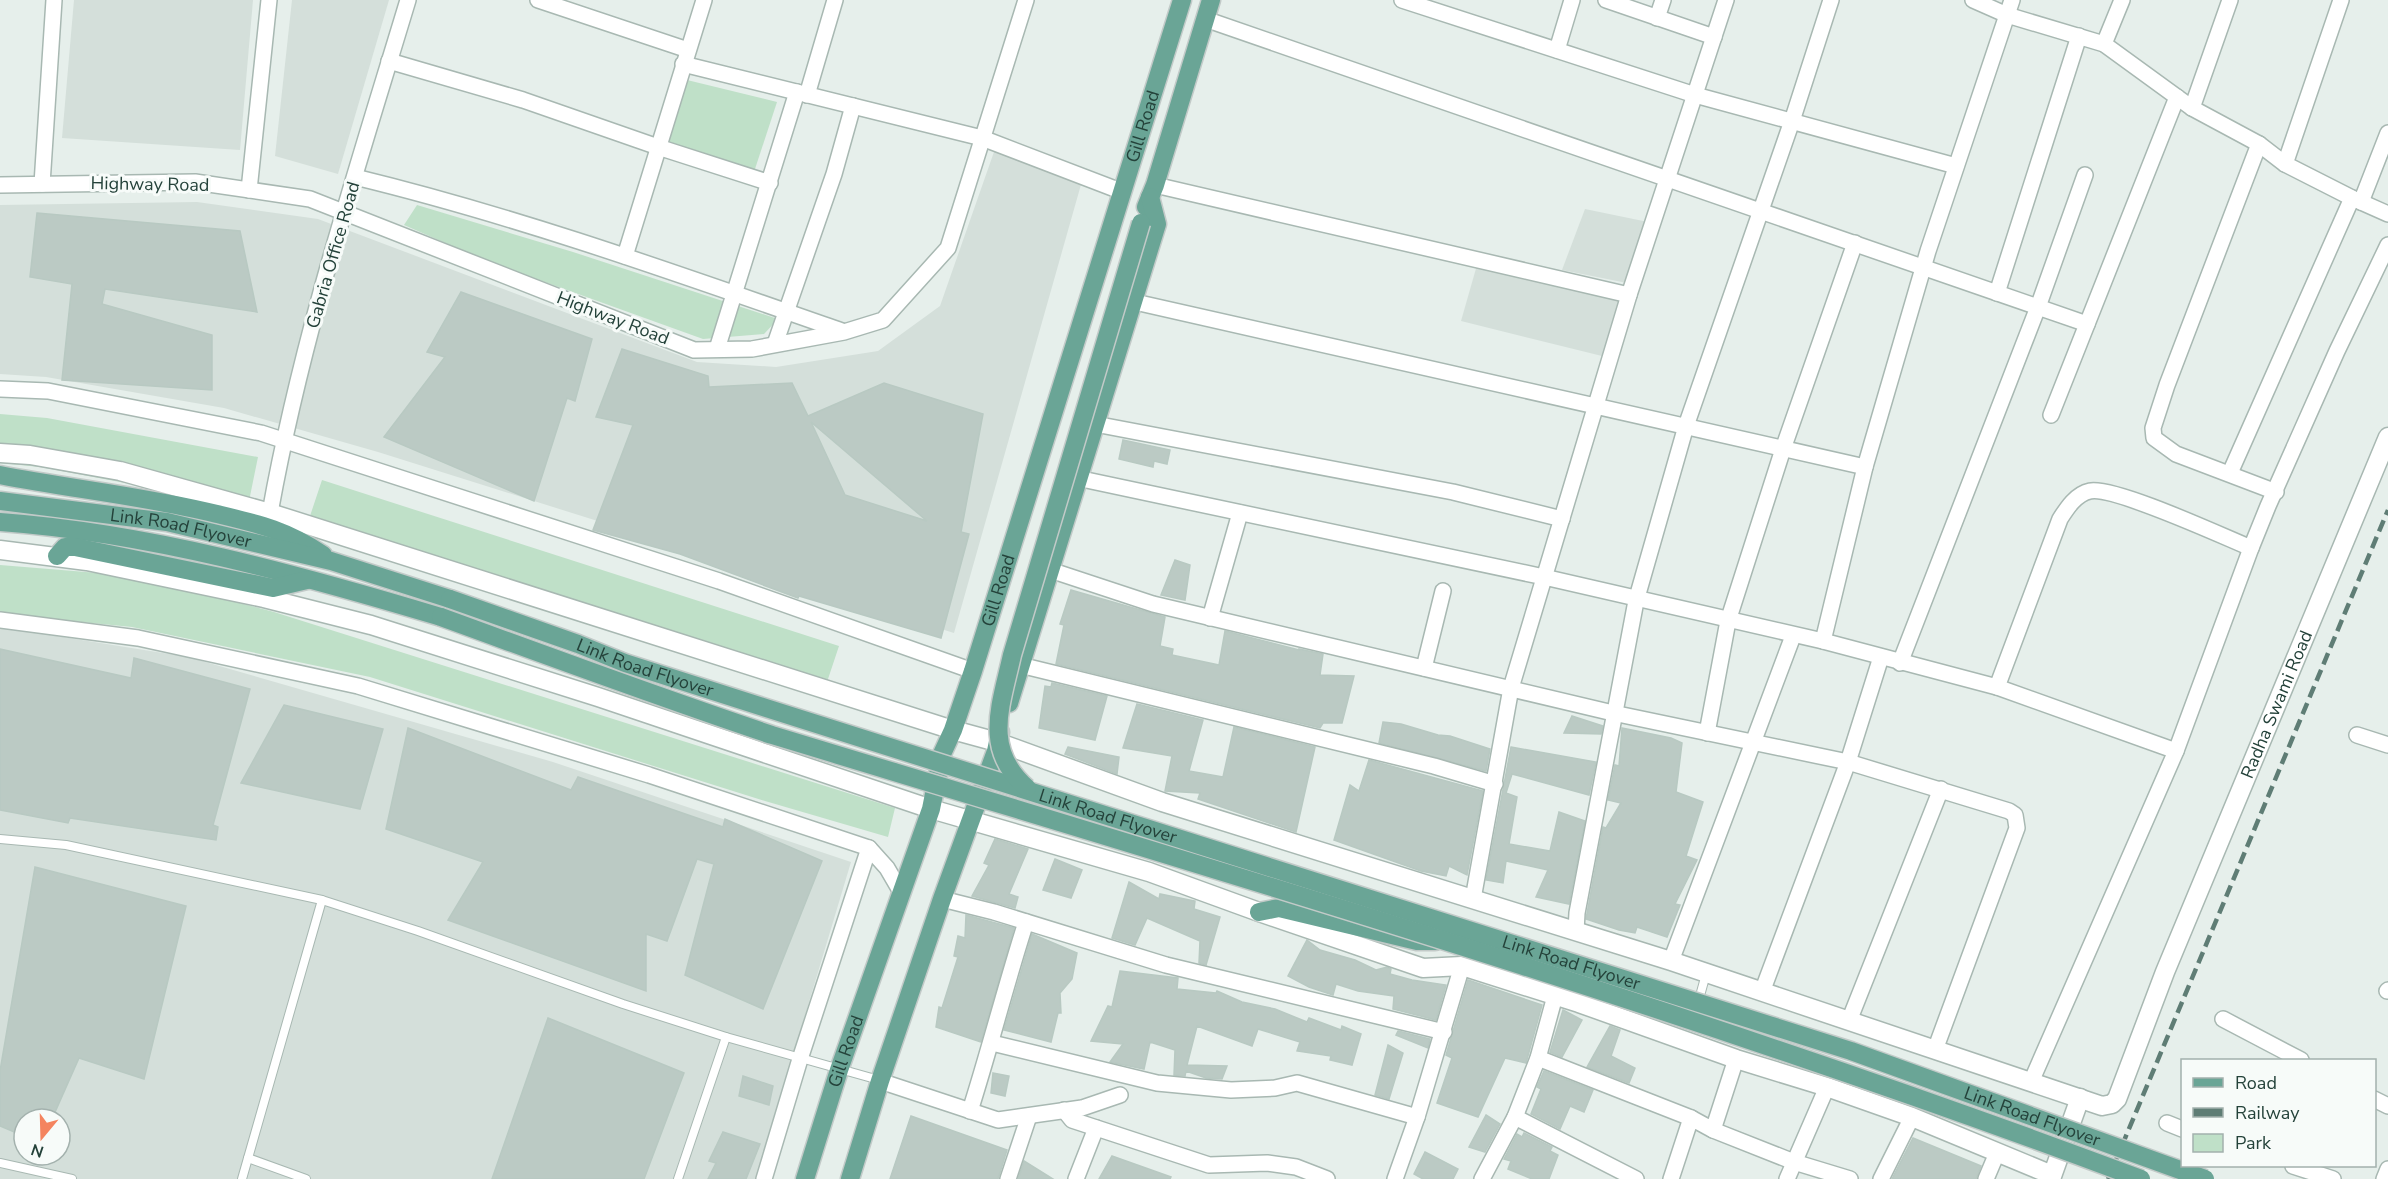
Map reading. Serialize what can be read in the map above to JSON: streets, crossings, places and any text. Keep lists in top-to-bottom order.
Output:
{
  "streets": {
    "main road": ["Gill Road", "Link Road Flyover"],
    "street": ["Highway Road", "Gabria Office Road", "Radha Swami Road"]
  },
  "crossings": [
    ["Gill Road", "Radha Swami Road"],
    ["Highway Road", "Gabria Office Road"],
    ["Gabria Office Road", "Radha Swami Road"]
  ],
  "legend": ["Road", "Railway", "Park"],
  "north": "bottom"
}
